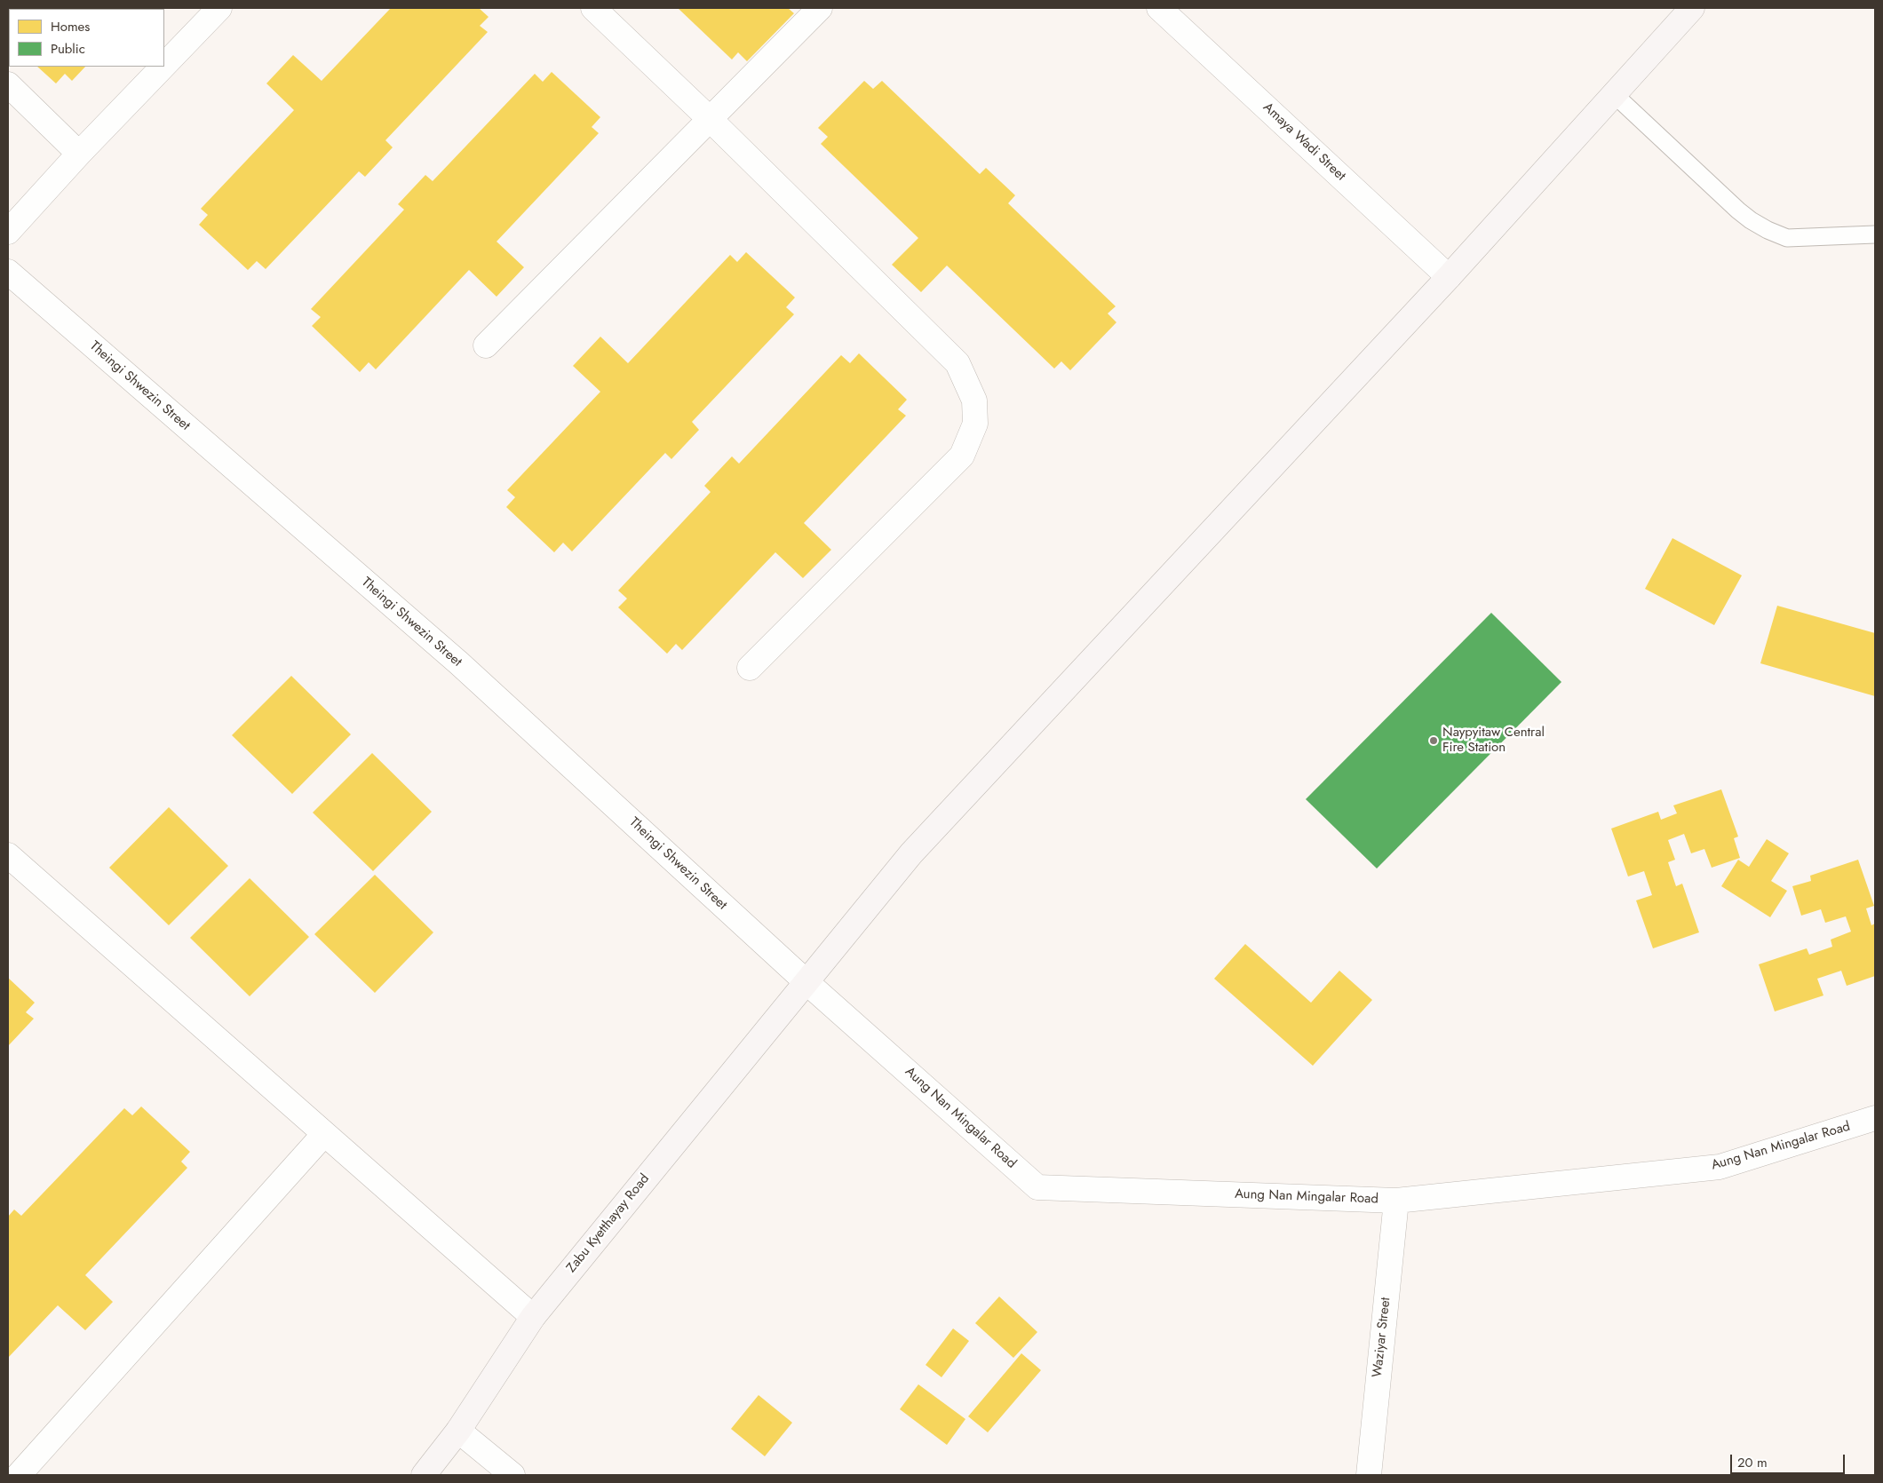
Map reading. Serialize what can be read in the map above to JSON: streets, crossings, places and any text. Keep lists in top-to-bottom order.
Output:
{
  "streets": {
    "main road": ["Zabu Kyetthayay Road"],
    "street": [
      "Amaya Wadi Street",
      "Theingi Shwezin Street",
      "Aung Nan Mingalar Road",
      "Waziyar Street"
    ]
  },
  "crossings": [
    ["Amaya Wadi Street", "Zabu Kyetthayay Road"],
    ["Theingi Shwezin Street", "Aung Nan Mingalar Road"],
    ["Theingi Shwezin Street", "Zabu Kyetthayay Road"],
    ["Aung Nan Mingalar Road", "Zabu Kyetthayay Road"],
    ["Aung Nan Mingalar Road", "Waziyar Street"]
  ],
  "places": ["Naypyitaw Central Fire Station"],
  "legend": ["Homes", "Public"],
  "scale_bar": "20 m"
}
